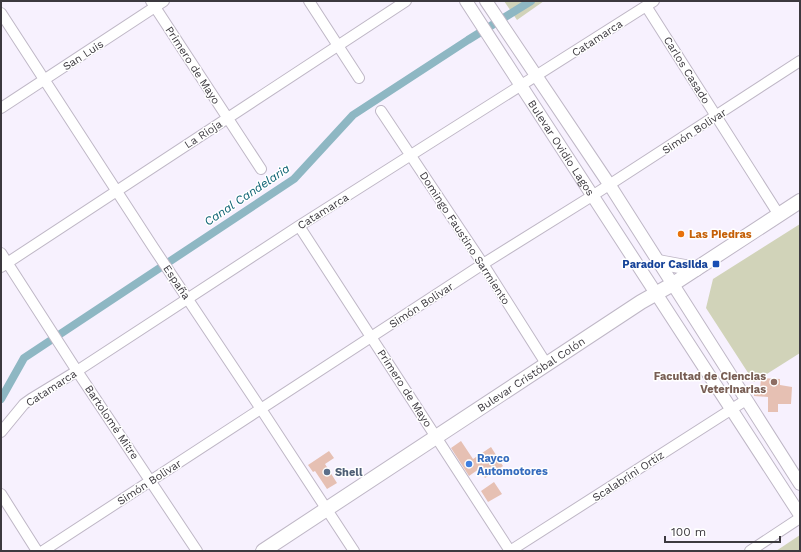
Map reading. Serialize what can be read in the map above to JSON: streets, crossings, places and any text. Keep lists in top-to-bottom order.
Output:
{
  "streets": {
    "highway": ["Bulevar Cristóbal Colón"],
    "main road": ["Bulevar Ovidio Lagos"],
    "street": [
      "Catamarca",
      "San Luis",
      "Primero de Mayo",
      "Carlos Casado",
      "Simón Bolivar",
      "La Rioja",
      "Domingo Faustino Sarmiento",
      "España",
      "Bartolomé Mitre",
      "Scalabrini Ortiz"
    ]
  },
  "crossings": [
    ["Catamarca", "Primero de Mayo"],
    ["Catamarca", "Carlos Casado"],
    ["Catamarca", "Bulevar Ovidio Lagos"],
    ["Catamarca", "Domingo Faustino Sarmiento"],
    ["Catamarca", "España"],
    ["Catamarca", "Bartolomé Mitre"],
    ["San Luis", "Primero de Mayo"],
    ["San Luis", "España"],
    ["Primero de Mayo", "Simón Bolivar"],
    ["Primero de Mayo", "La Rioja"],
    ["Primero de Mayo", "Bulevar Cristóbal Colón"],
    ["Primero de Mayo", "Scalabrini Ortiz"],
    ["Carlos Casado", "Simón Bolivar"],
    ["Carlos Casado", "Bulevar Cristóbal Colón"],
    ["Simón Bolivar", "Bulevar Ovidio Lagos"],
    ["Simón Bolivar", "Domingo Faustino Sarmiento"],
    ["Simón Bolivar", "España"],
    ["Simón Bolivar", "Bartolomé Mitre"],
    ["La Rioja", "España"],
    ["La Rioja", "Bartolomé Mitre"],
    ["Bulevar Ovidio Lagos", "Bulevar Cristóbal Colón"],
    ["Bulevar Ovidio Lagos", "Scalabrini Ortiz"],
    ["Domingo Faustino Sarmiento", "Bulevar Cristóbal Colón"],
    ["España", "Bulevar Cristóbal Colón"]
  ],
  "water": ["Canal Candelaria"],
  "places": {
    "other": [
      "Las Piedras",
      "Facultad de Ciencias Veterinarias",
      "Rayco Automotores",
      "Shell"
    ],
    "transit": ["Parador Casilda"]
  },
  "scale_bar": "100 m"
}
